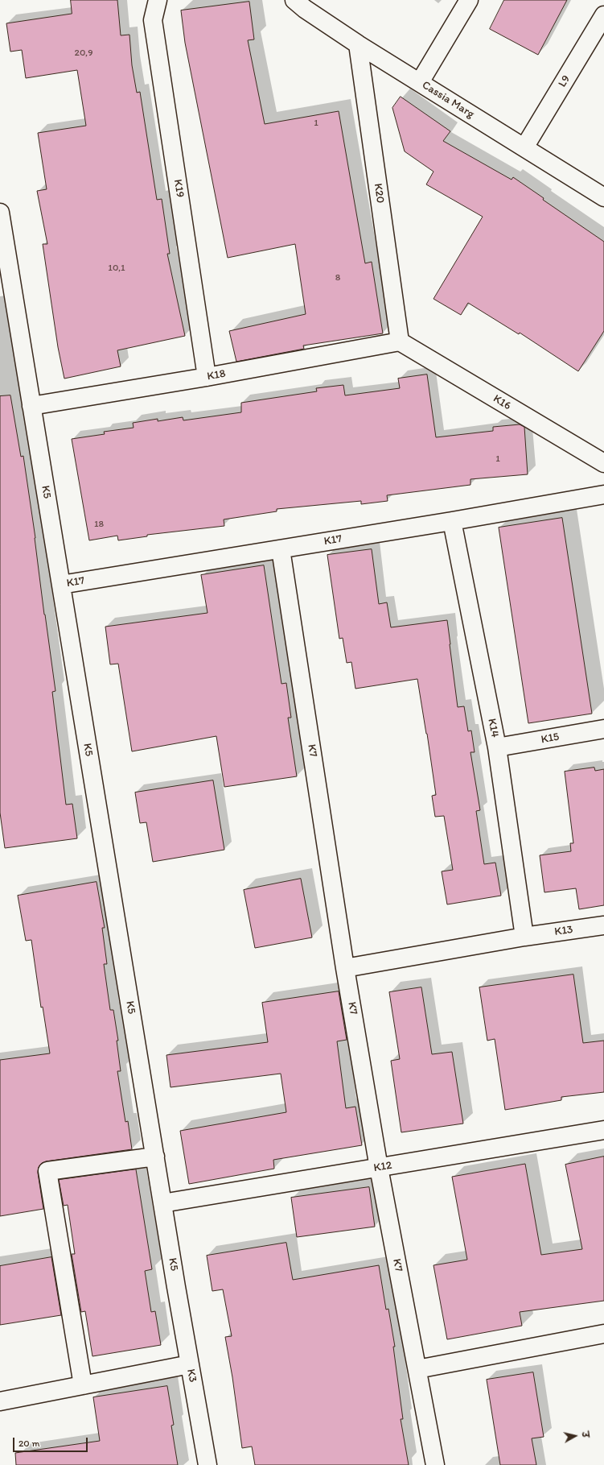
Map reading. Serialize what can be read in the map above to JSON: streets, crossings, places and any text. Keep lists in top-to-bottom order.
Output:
{
  "streets": {
    "street": [
      "L9",
      "Cassia Marg",
      "K19",
      "K20",
      "K18",
      "K16",
      "K5",
      "K17",
      "K14",
      "K15",
      "K7",
      "K13",
      "K12",
      "K3"
    ]
  },
  "crossings": [
    ["L9", "Cassia Marg"],
    ["Cassia Marg", "K20"],
    ["K19", "K18"],
    ["K20", "K18"],
    ["K20", "K16"],
    ["K18", "K16"],
    ["K18", "K5"],
    ["K5", "K17"],
    ["K5", "K12"],
    ["K5", "K3"],
    ["K17", "K14"],
    ["K17", "K7"],
    ["K14", "K15"],
    ["K14", "K13"],
    ["K7", "K13"],
    ["K7", "K12"]
  ],
  "house_numbers": [
    "20,9",
    "1",
    "10,1",
    "8",
    "1",
    "18"
  ],
  "scale_bar": "20 m",
  "north": "right"
}
